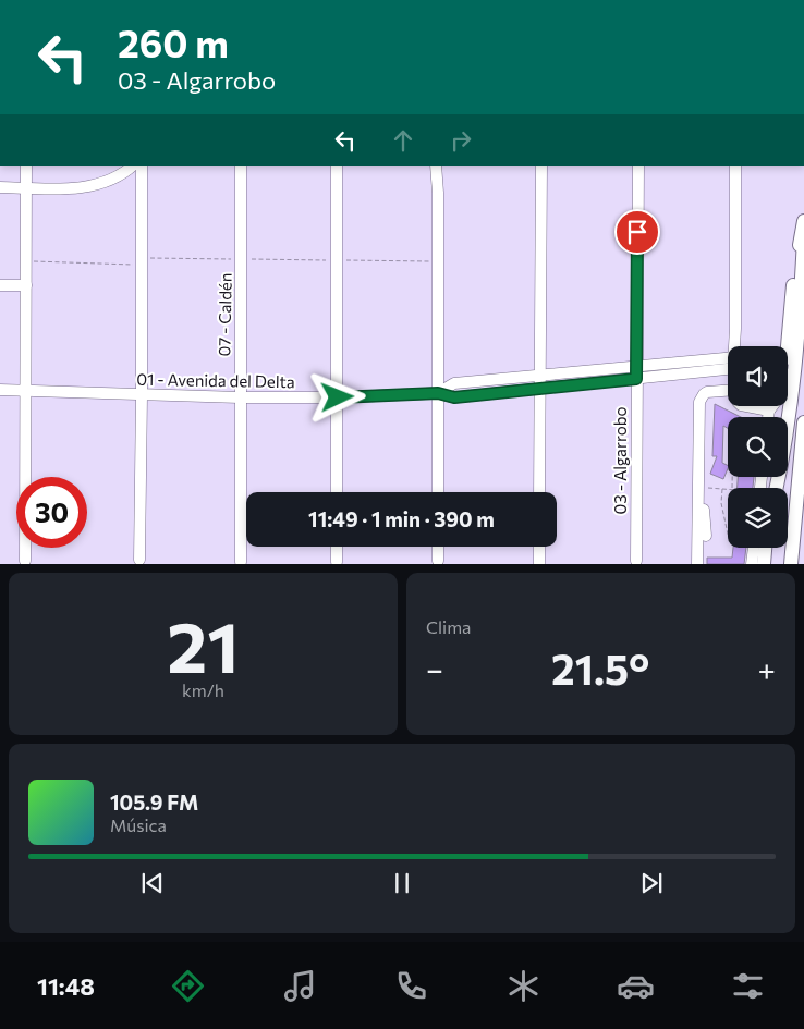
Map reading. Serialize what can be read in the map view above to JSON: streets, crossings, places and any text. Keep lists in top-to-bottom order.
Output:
{
  "streets": {
    "street": ["07 - Caldén", "01 - Avenida del Delta", "03 - Algarrobo"]
  },
  "crossings": [
    ["07 - Caldén", "01 - Avenida del Delta"],
    ["01 - Avenida del Delta", "03 - Algarrobo"]
  ],
  "page": {
    "turn": ["260 m", "03 - Algarrobo"],
    "limit": "30",
    "trip": "11:49 · 1 min · 390 m",
    "tile": [
      ["21", "km/h"],
      "Clima"
    ],
    "heat": ["−", "21.5°", "+"],
    "song": ["105.9 FM", "Música"],
    "tabs": "11:48"
  }
}
